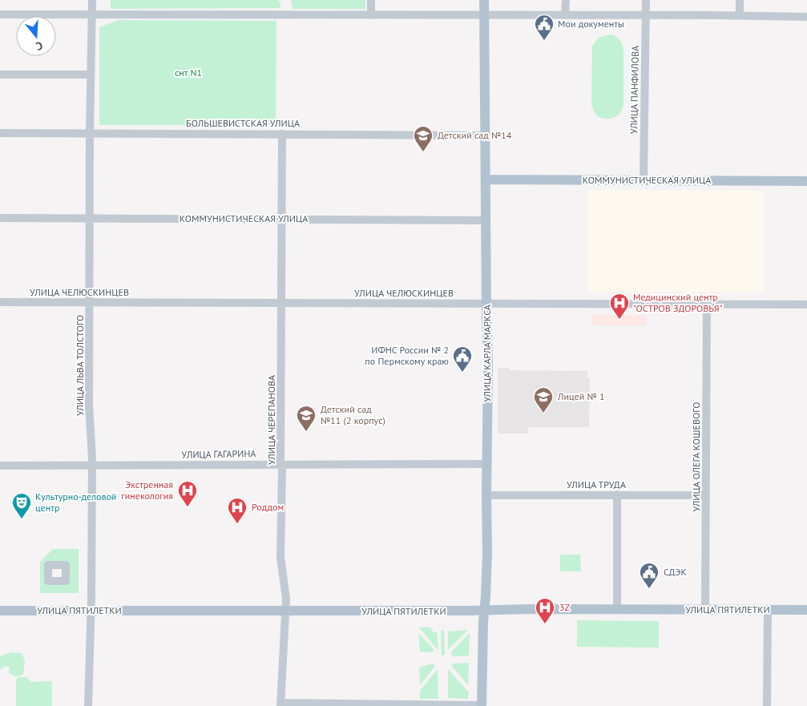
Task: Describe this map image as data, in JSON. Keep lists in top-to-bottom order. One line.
{"streets":{"main road":["КОММУНИСТИЧЕСКАЯ УЛИЦА","УЛИЦА КАРЛА МАРКСА","УЛИЦА ПЯТИЛЕТКИ"],"street":["УЛИЦА ПАНФИЛОВА","БОЛЬШЕВИСТСКАЯ УЛИЦА","УЛИЦА ЧЕЛЮСКИНЦЕВ","УЛИЦА ЛЬВА ТОЛСТОГО","УЛИЦА ЧЕРЕПАНОВА","УЛИЦА ГАГАРИНА","УЛИЦА ОЛЕГА КОШЕВОГО","УЛИЦА ТРУДА"]},"crossings":[["УЛИЦА ПАНФИЛОВА","КОММУНИСТИЧЕСКАЯ УЛИЦА"],["БОЛЬШЕВИСТСКАЯ УЛИЦА","УЛИЦА КАРЛА МАРКСА"],["БОЛЬШЕВИСТСКАЯ УЛИЦА","УЛИЦА ЛЬВА ТОЛСТОГО"],["БОЛЬШЕВИСТСКАЯ УЛИЦА","УЛИЦА ЧЕРЕПАНОВА"],["КОММУНИСТИЧЕСКАЯ УЛИЦА","УЛИЦА КАРЛА МАРКСА"],["КОММУНИСТИЧЕСКАЯ УЛИЦА","УЛИЦА ЛЬВА ТОЛСТОГО"],["КОММУНИСТИЧЕСКАЯ УЛИЦА","УЛИЦА ЧЕРЕПАНОВА"],["УЛИЦА ЧЕЛЮСКИНЦЕВ","УЛИЦА КАРЛА МАРКСА"],["УЛИЦА ЧЕЛЮСКИНЦЕВ","УЛИЦА ЛЬВА ТОЛСТОГО"],["УЛИЦА ЧЕЛЮСКИНЦЕВ","УЛИЦА ЧЕРЕПАНОВА"],["УЛИЦА ЧЕЛЮСКИНЦЕВ","УЛИЦА ОЛЕГА КОШЕВОГО"],["УЛИЦА КАРЛА МАРКСА","УЛИЦА ГАГАРИНА"],["УЛИЦА КАРЛА МАРКСА","УЛИЦА ТРУДА"],["УЛИЦА КАРЛА МАРКСА","УЛИЦА ПЯТИЛЕТКИ"],["УЛИЦА ЛЬВА ТОЛСТОГО","УЛИЦА ГАГАРИНА"],["УЛИЦА ЛЬВА ТОЛСТОГО","УЛИЦА ПЯТИЛЕТКИ"],["УЛИЦА ЧЕРЕПАНОВА","УЛИЦА ГАГАРИНА"],["УЛИЦА ЧЕРЕПАНОВА","УЛИЦА ПЯТИЛЕТКИ"],["УЛИЦА ОЛЕГА КОШЕВОГО","УЛИЦА ТРУДА"],["УЛИЦА ОЛЕГА КОШЕВОГО","УЛИЦА ПЯТИЛЕТКИ"]],"parks":["снт N1"],"places":{"public building":["Мои документы","ИФНС России № 2 по Пермскому краю","СДЭК"],"school or university":["Детский сад №14","Лицей № 1","Детский сад №11 (2 корпус)"],"hospital":["Медицинский центр \"ОСТРОВ ЗДОРОВЬЯ\"","Экстренная гинекология","Роддом","3Z"],"theatre":["Культурно-деловой центр"]},"north":"bottom"}
